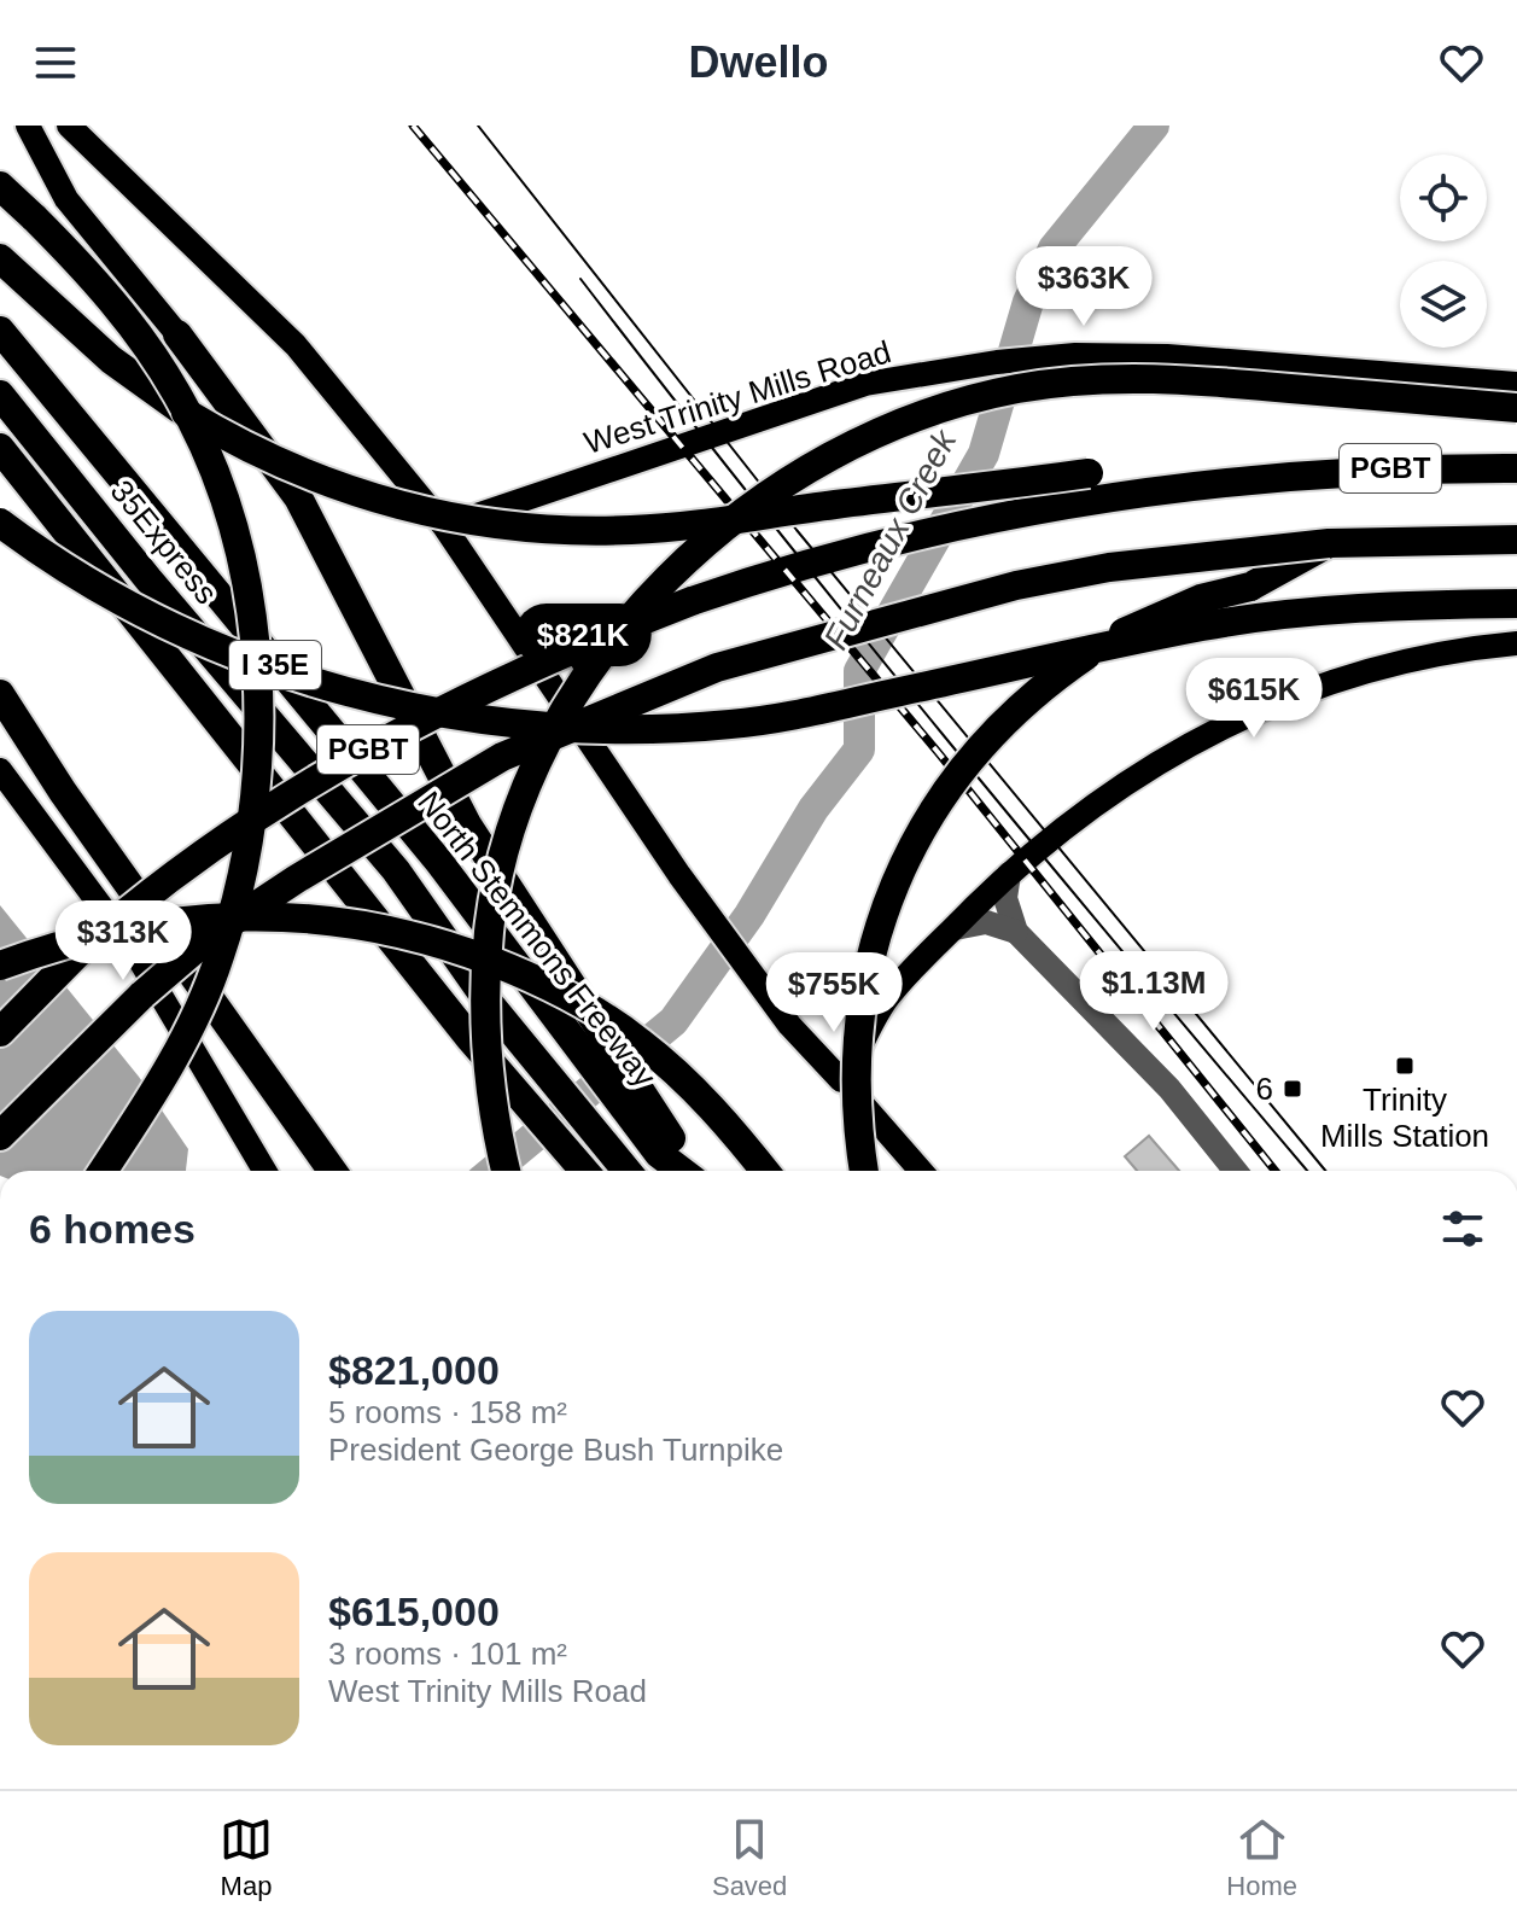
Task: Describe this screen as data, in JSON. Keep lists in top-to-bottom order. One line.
{"streets":{"highway":["PGBT","35Express","I 35E","North Stemmons Freeway"],"main road":["West Trinity Mills Road"]},"water":["Furneaux Creek"],"places":{"transit":["Trinity Mills Station","6"]},"page":{"header":"Dwello","price":["$363K","$821K","$615K","$313K","$1.13M","$755K"],"heading":"6 homes","list":[{"name":"$821,000","note":"5 rooms · 158 m² · President George Bush Turnpike"},{"name":"$615,000","note":"3 rooms · 101 m² · West Trinity Mills Road"}],"tabs":["Map","Saved","Home"]}}
